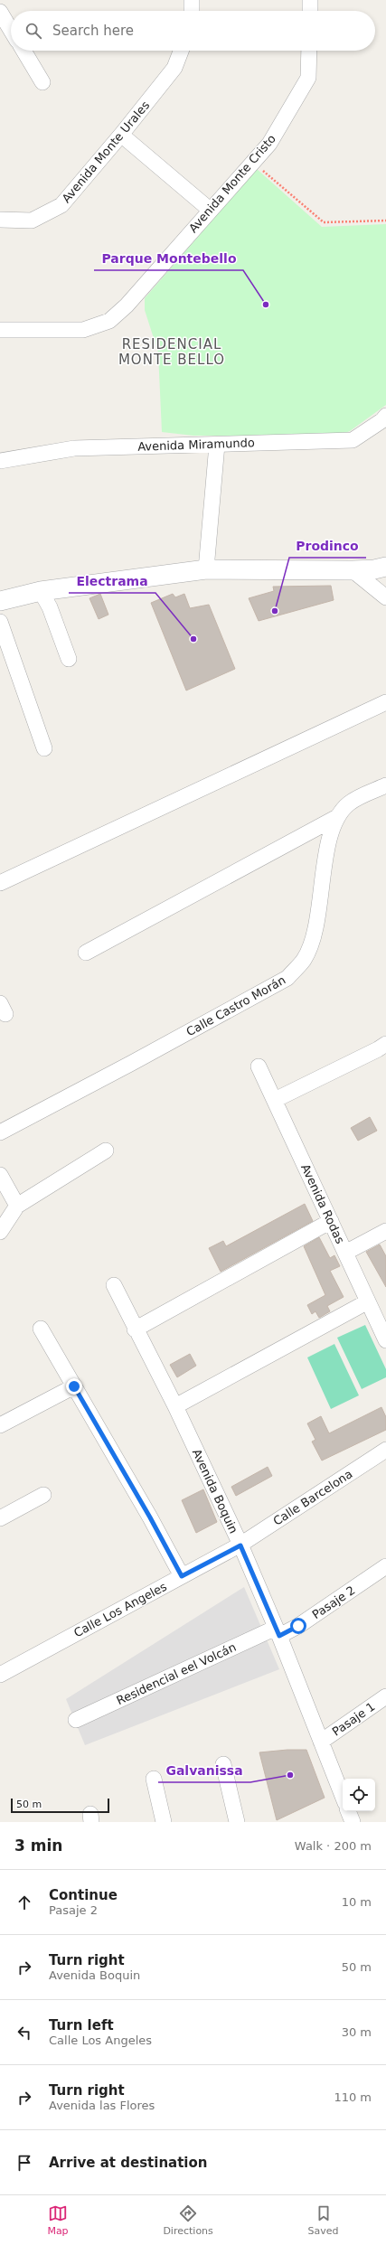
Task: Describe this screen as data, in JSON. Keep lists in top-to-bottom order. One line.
{"streets":{"street":["Avenida Monte Urales","Avenida Monte Cristo","Avenida Miramundo","Calle Castro Morán","Avenida Rodas","Avenida Boquin","Calle Barcelona","Pasaje 2","Calle Los Angeles","Residencial eel Volcán","Pasaje 1"]},"crossings":[["Avenida Boquin","Calle Barcelona"],["Avenida Boquin","Pasaje 2"],["Avenida Boquin","Calle Los Angeles"],["Avenida Boquin","Residencial eel Volcán"],["Avenida Boquin","Pasaje 1"],["Calle Barcelona","Calle Los Angeles"],["Pasaje 2","Residencial eel Volcán"]],"districts":["RESIDENCIAL MONTE BELLO"],"places":["Parque Montebello","Prodinco","Electrama","Galvanissa"],"scale_bar":"50 m","page":{"search":"Search here","scale":"50 m","heading":["3 min","Walk · 200 m"],"list":[["Continue","Pasaje 2","10 m"],["Turn right","Avenida Boquin","50 m"],["Turn left","Calle Los Angeles","30 m"],["Turn right","Avenida las Flores","110 m"],"Arrive at destination"],"nav":["Map","Directions","Saved"]}}
